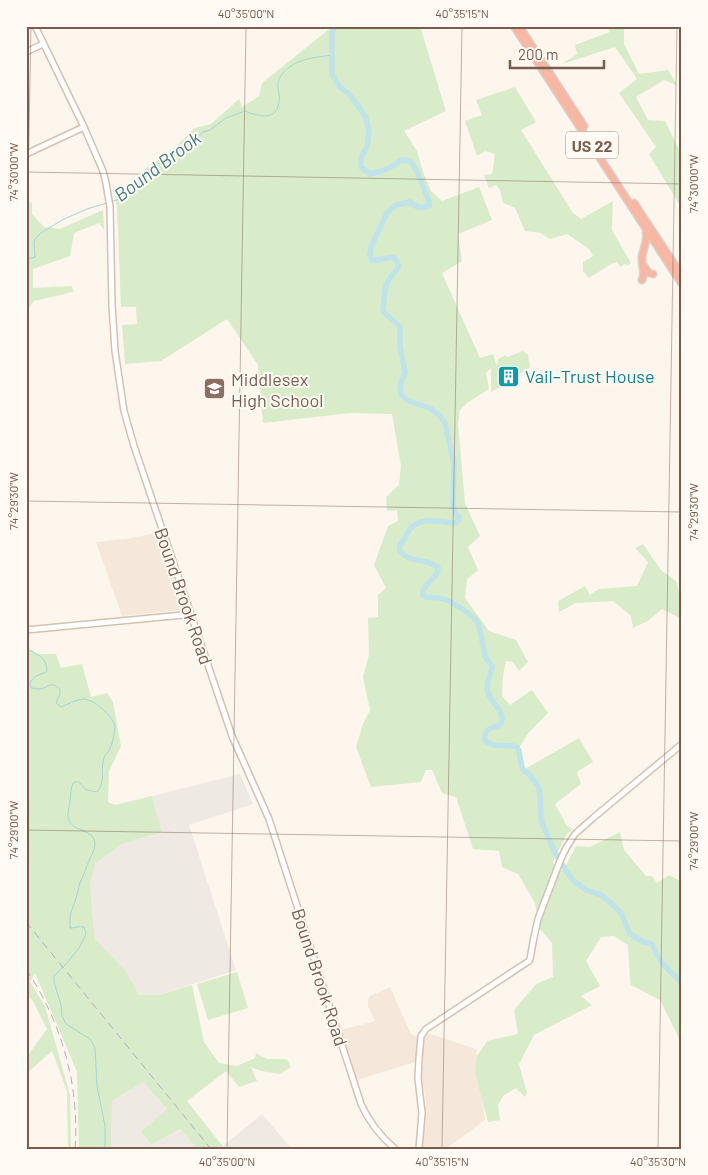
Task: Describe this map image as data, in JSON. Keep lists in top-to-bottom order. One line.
{"streets":{"highway":["US 22"],"main road":["Bound Brook Road"]},"water":["Bound Brook"],"places":{"building":["Vail–Trust House"],"school or university":["Middlesex High School"]},"scale_bar":"200 m","coordinates":["40°35'00\"N","40°35'15\"N","74°30'00\"W","74°29'30\"W","74°29'00\"W","40°35'30\"N"]}
